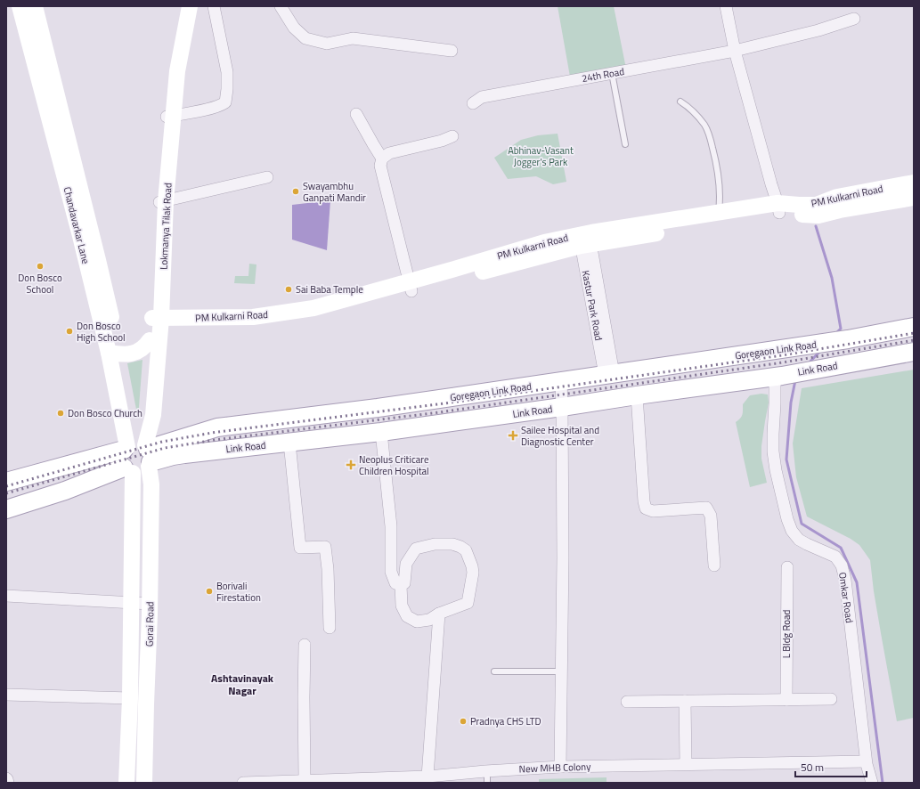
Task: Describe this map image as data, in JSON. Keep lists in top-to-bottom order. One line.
{"streets":{"main road":["Goregaon Link Road","Link Road"],"street":["24th Road","PM Kulkarni Road","Chandavarkar Lane","Lokmanya Tilak Road","Kastur Park Road","Omkar Road","Gorai Road","L Bldg Road","New MHB Colony"]},"crossings":[["PM Kulkarni Road","Lokmanya Tilak Road"],["PM Kulkarni Road","Kastur Park Road"],["Chandavarkar Lane","Lokmanya Tilak Road"],["Chandavarkar Lane","Goregaon Link Road"],["Chandavarkar Lane","Link Road"],["Chandavarkar Lane","Gorai Road"],["Lokmanya Tilak Road","Goregaon Link Road"],["Lokmanya Tilak Road","Link Road"],["Lokmanya Tilak Road","Gorai Road"],["Kastur Park Road","Goregaon Link Road"],["Goregaon Link Road","Link Road"],["Goregaon Link Road","Gorai Road"],["Link Road","Omkar Road"],["Link Road","Gorai Road"],["Omkar Road","New MHB Colony"]],"districts":["Ashtavinayak Nagar"],"parks":["Abhinav-Vasant Jogger's Park"],"places":{"other":["Swayambhu Ganpati Mandir","Don Bosco School","Sai Baba Temple","Don Bosco High School","Don Bosco Church","Borivali Firestation","Pradnya CHS LTD"],"health":["Sailee Hospital and Diagnostic Center","Neoplus Criticare Children Hospital"]},"scale_bar":"50 m"}
